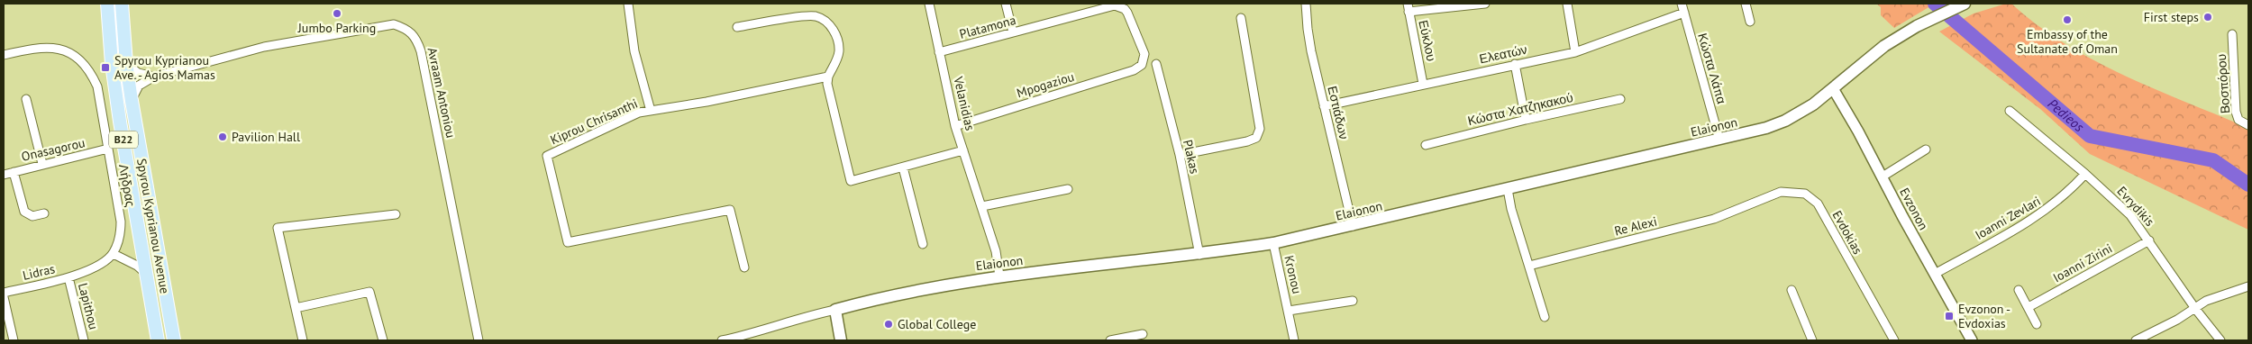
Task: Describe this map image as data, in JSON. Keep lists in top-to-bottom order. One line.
{"streets":{"main road":["Elaionon","B22","Spyrou Kyprianou Avenue"],"street":["Platamona","Εύκλου","Ελεατών","Κώστα Λάπα","Βοσπόρου","Mpogaziou","Avraam Antoniou","Velanidias","Κώστα Χατζηκακού","Εστιάδων","Kiprou Chrisanthi","Onasagorou","Plakas","Λήδρας","Evrydikis","Evzonon","Ioanni Zevlari","Re Alexi","Evdokias","Ioanni Zirini","Lidras","Kronou","Lapithou"]},"crossings":[["Platamona","Mpogaziou"],["Platamona","Velanidias"],["Εύκλου","Ελεατών"],["Ελεατών","Κώστα Λάπα"],["Ελεατών","Εστιάδων"],["Κώστα Λάπα","Elaionon"],["Mpogaziou","Velanidias"],["Velanidias","Elaionon"],["Εστιάδων","Elaionon"],["Elaionon","Plakas"],["Elaionon","Evzonon"],["Elaionon","Kronou"],["Onasagorou","Λήδρας"],["Λήδρας","Lidras"],["Evrydikis","Ioanni Zevlari"],["Evrydikis","Ioanni Zirini"],["Evzonon","Ioanni Zevlari"],["Re Alexi","Evdokias"],["Lidras","Lapithou"]],"water":["Pedieos"],"places":{"other":["Jumbo Parking","First steps","Embassy of the Sultanate of Oman","Pavilion Hall","Global College"],"transit":["Spyrou Kyprianou Ave. - Agios Mamas","Evzonon - Evdoxias"]}}
